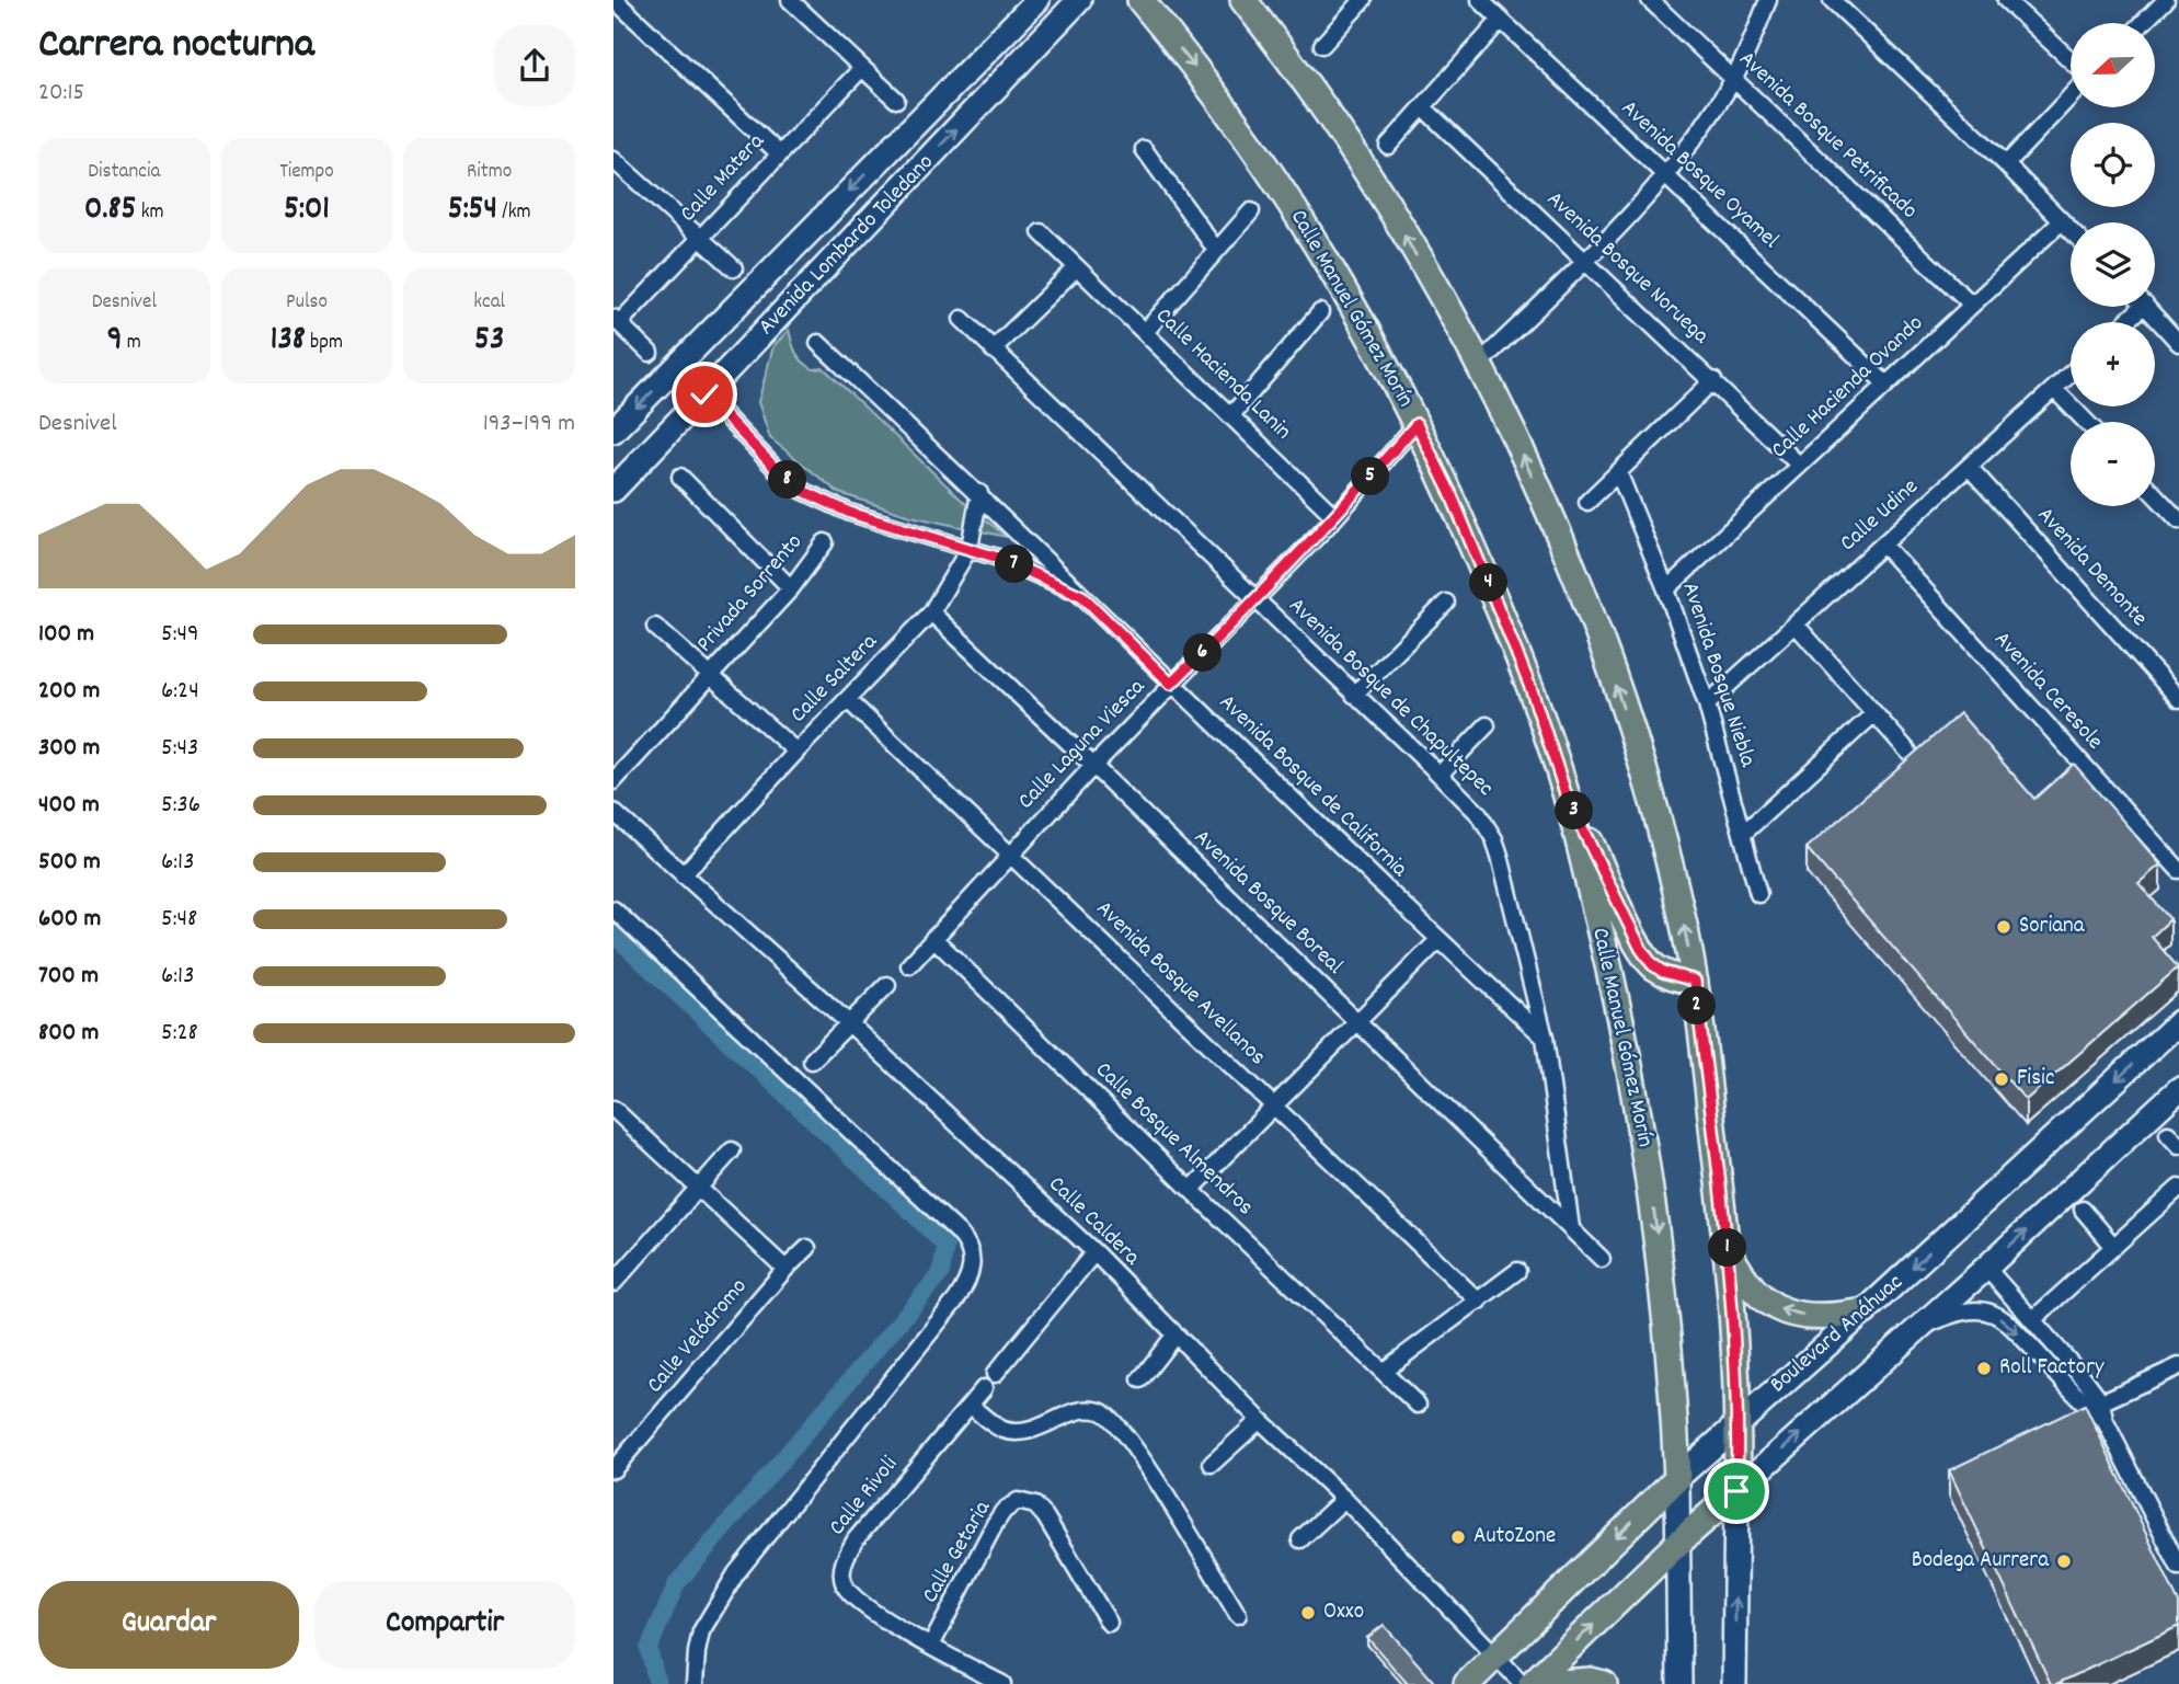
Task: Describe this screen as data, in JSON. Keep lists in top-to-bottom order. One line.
{"streets":{"main road":["Calle Manuel Gómez Morín","Boulevard Anáhuac"],"street":["Avenida Bosque Petrificado","Avenida Bosque Oyamel","Calle Matera","Avenida Lombardo Toledano","Avenida Bosque Noruega","Calle Hacienda Lanin","Calle Hacienda Ovando","Calle Udine","Avenida Demonte","Privada Sorrento","Avenida Bosque Niebla","Calle Saltera","Avenida Ceresole","Avenida Bosque de Chapultepec","Calle Laguna Viesca","Avenida Bosque de California","Avenida Bosque Boreal","Avenida Bosque Avellanos","Calle Bosque Almendros","Calle Caldera","Calle Velódromo","Calle Rivoli","Calle Getaria"]},"crossings":[["Avenida Bosque Petrificado","Calle Hacienda Ovando"],["Avenida Bosque Oyamel","Calle Hacienda Ovando"],["Avenida Bosque Noruega","Calle Hacienda Ovando"],["Calle Manuel Gómez Morín","Calle Laguna Viesca"],["Calle Manuel Gómez Morín","Boulevard Anáhuac"],["Calle Hacienda Lanin","Calle Laguna Viesca"],["Calle Hacienda Ovando","Avenida Bosque Niebla"],["Calle Udine","Avenida Demonte"],["Calle Udine","Avenida Bosque Niebla"],["Calle Udine","Avenida Ceresole"],["Calle Saltera","Avenida Bosque de California"],["Calle Saltera","Avenida Bosque Boreal"],["Calle Saltera","Avenida Bosque Avellanos"],["Calle Saltera","Calle Caldera"],["Avenida Bosque de Chapultepec","Calle Laguna Viesca"],["Avenida Bosque de Chapultepec","Avenida Bosque de California"],["Avenida Bosque de Chapultepec","Avenida Bosque Boreal"],["Calle Laguna Viesca","Avenida Bosque de California"],["Calle Laguna Viesca","Avenida Bosque Boreal"],["Calle Laguna Viesca","Avenida Bosque Avellanos"],["Calle Laguna Viesca","Calle Bosque Almendros"],["Calle Caldera","Boulevard Anáhuac"],["Calle Rivoli","Calle Getaria"]],"places":["Soriana","Fisic","Roll Factory","AutoZone","Bodega Aurrera","Oxxo"],"north":"left","page":{"heading":["Carrera nocturna","20:15"],"map_buttons":["+","−"],"stats":[["Distancia","0.85 km"],["Tiempo","5:01"],["Ritmo","5:54 /km"],["Desnivel","9 m"],["Pulso","138 bpm"],["kcal","53"]],"chart":["Desnivel","193–199 m"],"pins":["5","8","7","4","6","3","2","1"],"list":[{"name":"100 m","note":"5:49"},{"name":"200 m","note":"6:24"},{"name":"300 m","note":"5:43"},{"name":"400 m","note":"5:36"},{"name":"500 m","note":"6:13"},{"name":"600 m","note":"5:48"},{"name":"700 m","note":"6:13"},{"name":"800 m","note":"5:28"}],"buttons":["Guardar","Compartir"]}}
